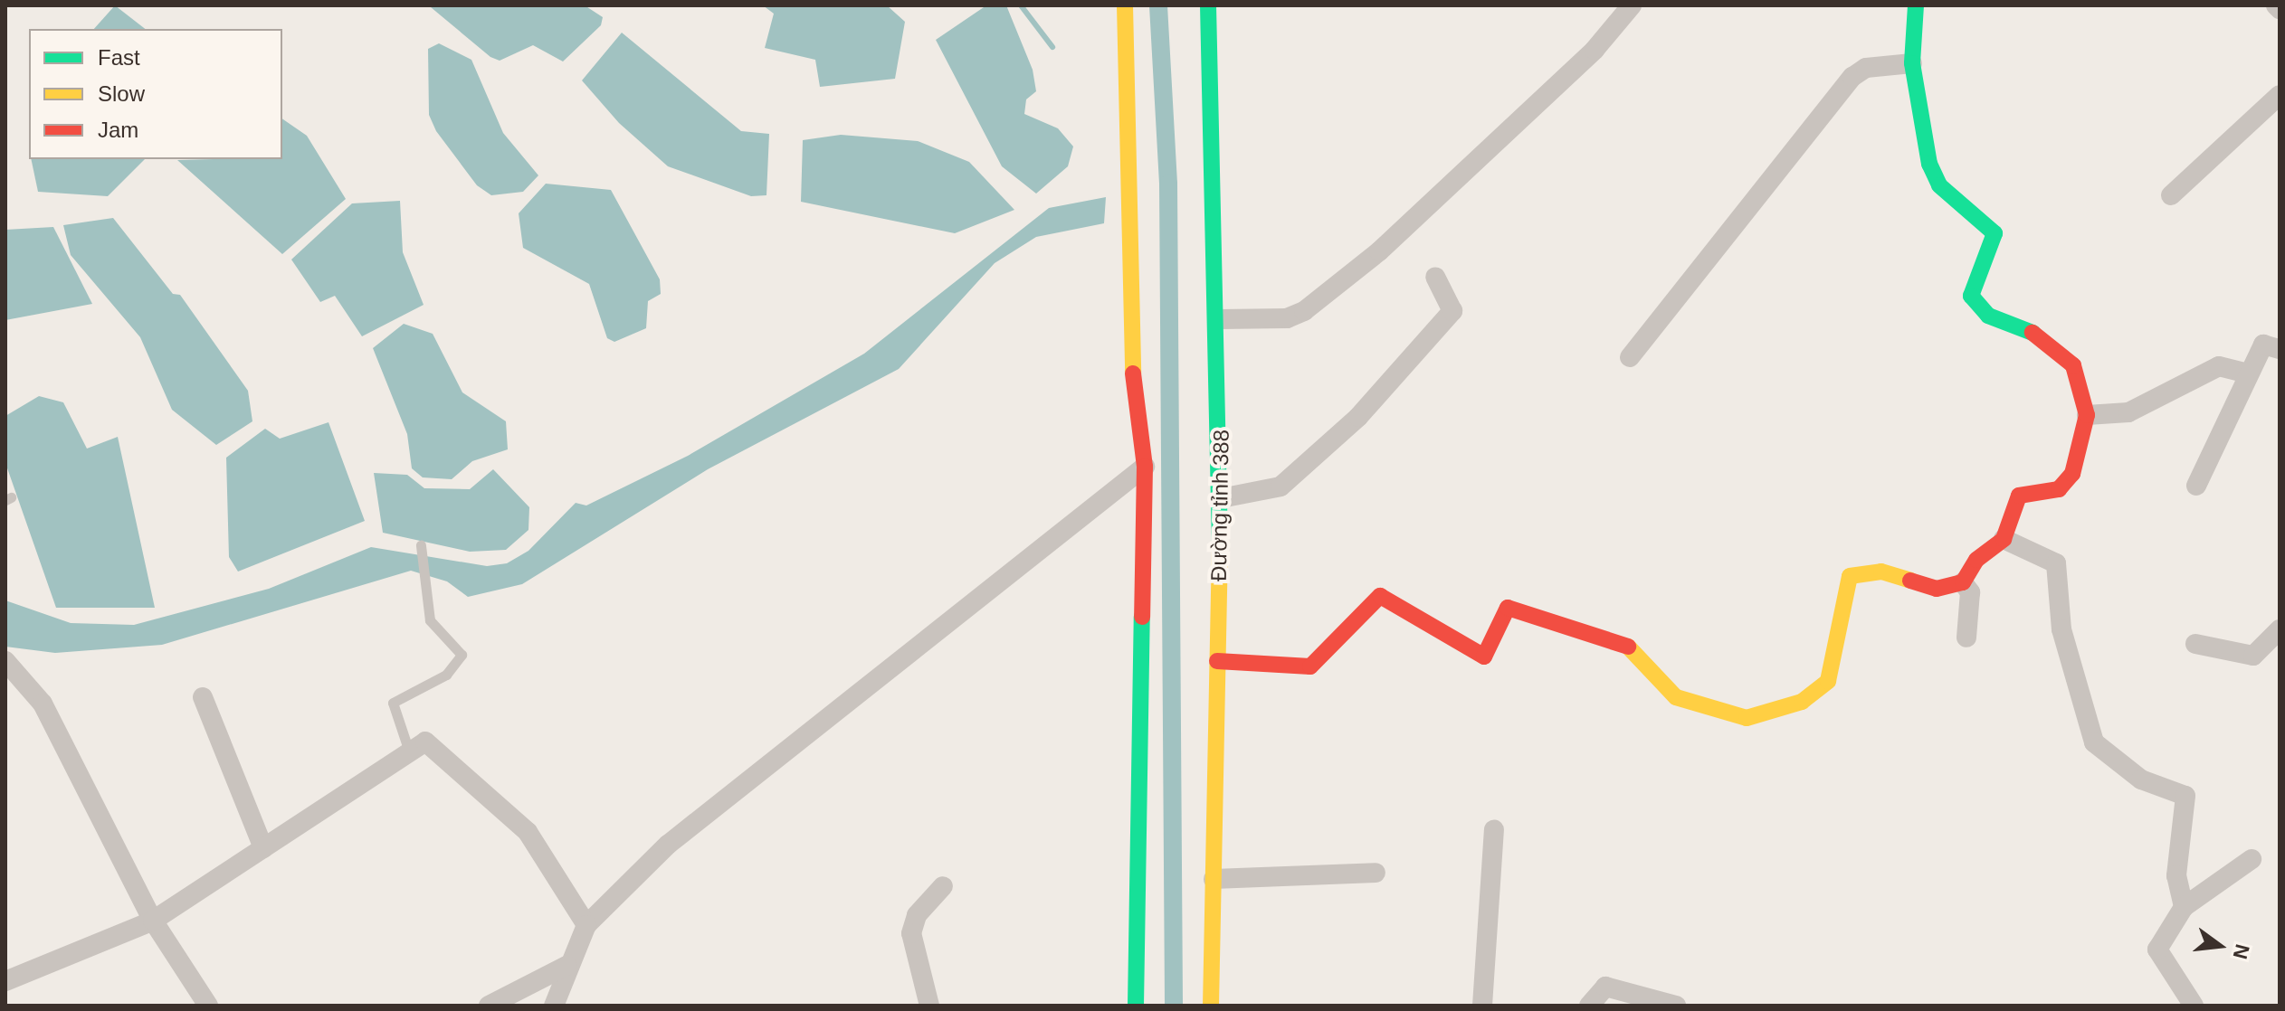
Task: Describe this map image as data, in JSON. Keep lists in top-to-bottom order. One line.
{"streets":{"street":["Đường tỉnh 388"]},"legend":["Fast","Slow","Jam"],"north":"right"}
